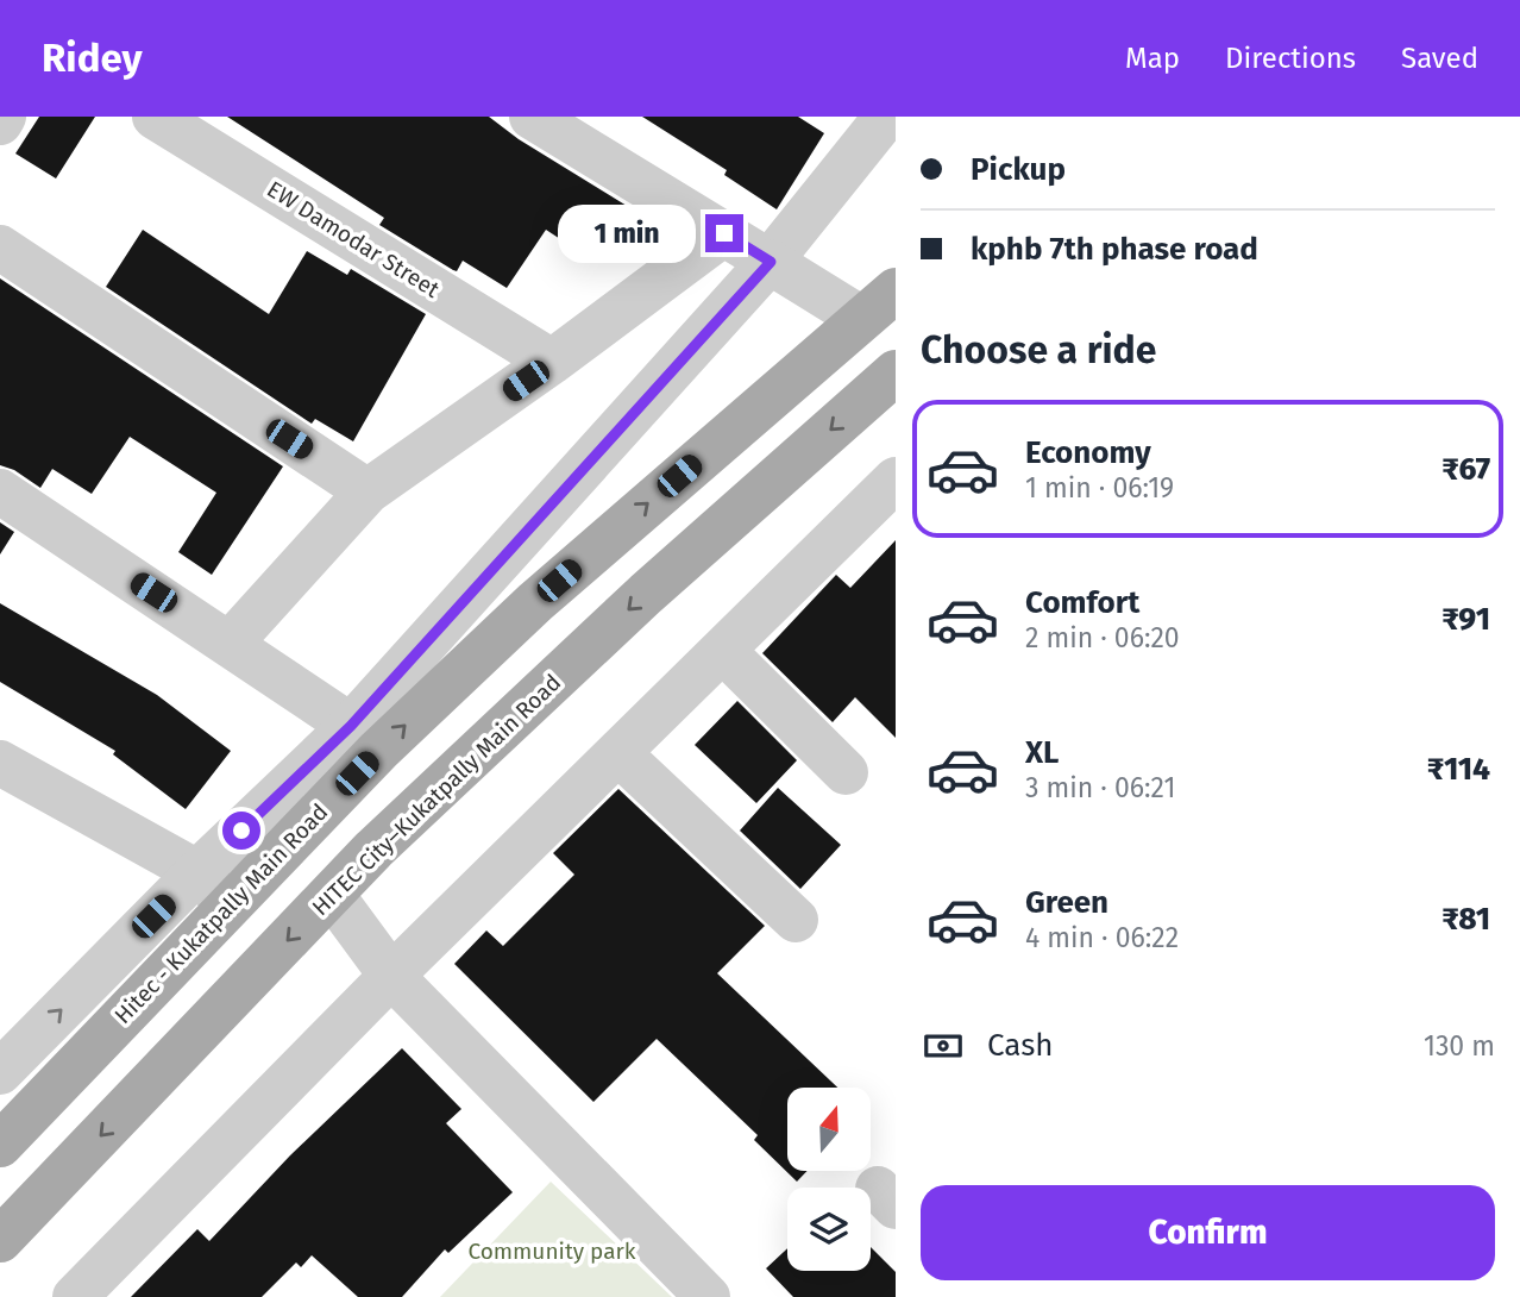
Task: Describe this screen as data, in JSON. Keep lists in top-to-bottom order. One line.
{"streets":{"main road":["HITEC City–Kukatpally Main Road","Hitec - Kukatpally Main Road"],"street":["EW Damodar Street"]},"one_way":["HITEC City–Kukatpally Main Road","Hitec - Kukatpally Main Road"],"parks":["Community park"],"north":"top","page":{"header":"Ridey","nav":["Map","Directions","Saved"],"banner":["Pickup","kphb 7th phase road"],"bubble":"1 min","heading":"Choose a ride","list":[{"name":"Economy","note":"1 min · 06:19","value":"₹67"},{"name":"Comfort","note":"2 min · 06:20","value":"₹91"},{"name":"XL","note":"3 min · 06:21","value":"₹114"},{"name":"Green","note":"4 min · 06:22","value":"₹81"}],"pay":["Cash","130 m"],"buttons":"Confirm"}}
